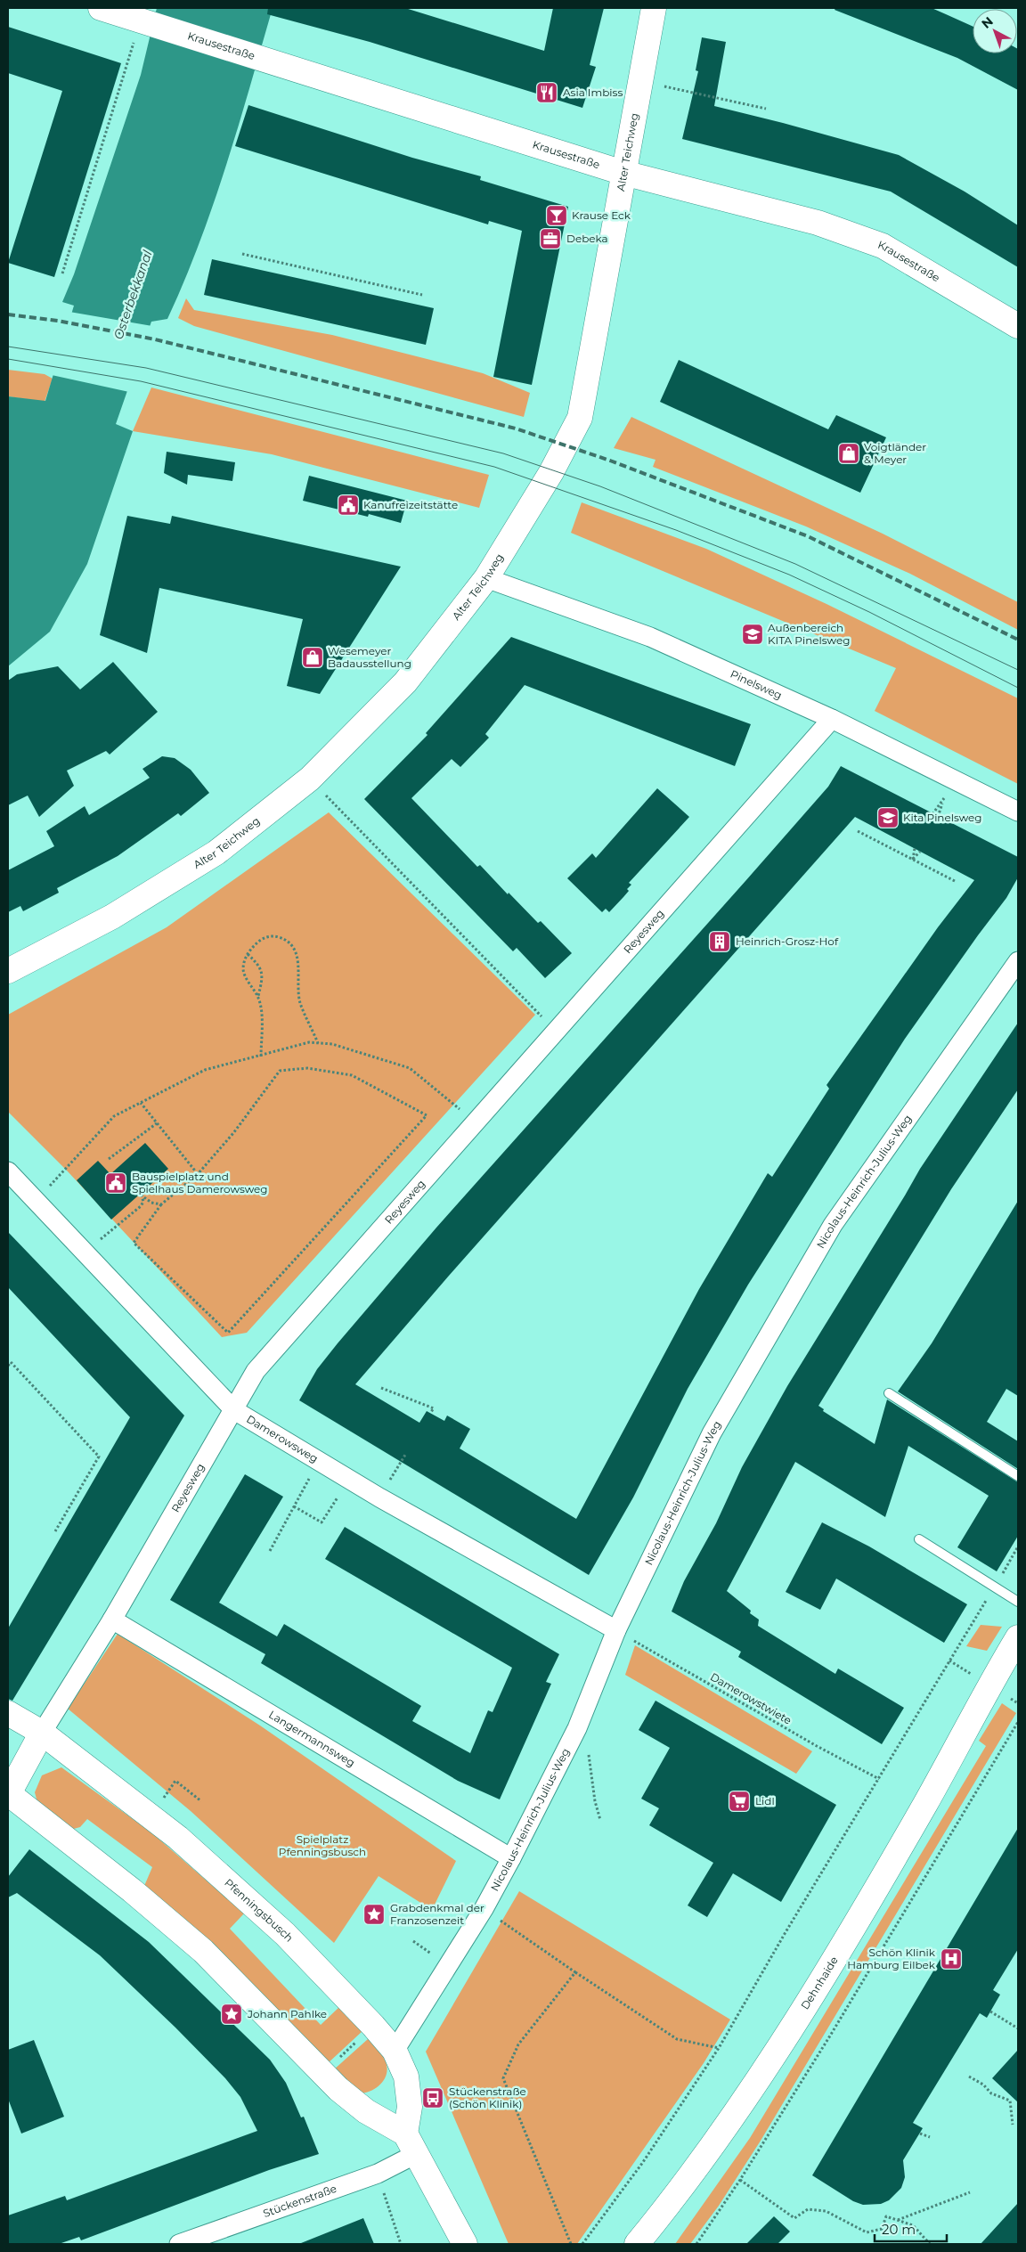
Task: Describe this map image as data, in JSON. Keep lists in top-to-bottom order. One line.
{"streets":{"street":["Krausestraße","Alter Teichweg","Pinelsweg","Reyesweg","Nicolaus-Heinrich-Julius-Weg","Damerowsweg","Langermannsweg","Pfenningsbusch","Dehnhaide","Stückenstraße"],"path":["Damerowstwiete"]},"crossings":[["Krausestraße","Alter Teichweg"],["Alter Teichweg","Pinelsweg"],["Pinelsweg","Reyesweg"],["Reyesweg","Damerowsweg"],["Reyesweg","Langermannsweg"],["Reyesweg","Pfenningsbusch"],["Nicolaus-Heinrich-Julius-Weg","Damerowsweg"],["Nicolaus-Heinrich-Julius-Weg","Damerowstwiete"],["Nicolaus-Heinrich-Julius-Weg","Langermannsweg"],["Nicolaus-Heinrich-Julius-Weg","Pfenningsbusch"],["Damerowsweg","Damerowstwiete"],["Pfenningsbusch","Stückenstraße"]],"water":["Osterbekkanal"],"parks":["Spielplatz Pfenningsbusch"],"places":{"restaurant":["Asia Imbiss"],"bar":["Krause Eck"],"office":["Debeka"],"shop":["Voigtländer & Meyer","Wesemeyer Badausstellung"],"public building":["Kanufreizeitstätte","Bauspielplatz und Spielhaus Damerowsweg"],"school or university":["Außenbereich KITA Pinelsweg","Kita Pinelsweg"],"building":["Heinrich-Grosz-Hof"],"supermarket":["Lidl"],"place":["Grabdenkmal der Franzosenzeit","Johann Pahlke"],"hospital":["Schön Klinik Hamburg Eilbek"],"bus stop":["Stückenstraße (Schön Klinik)"]},"scale_bar":"20 m","north":"top left"}
